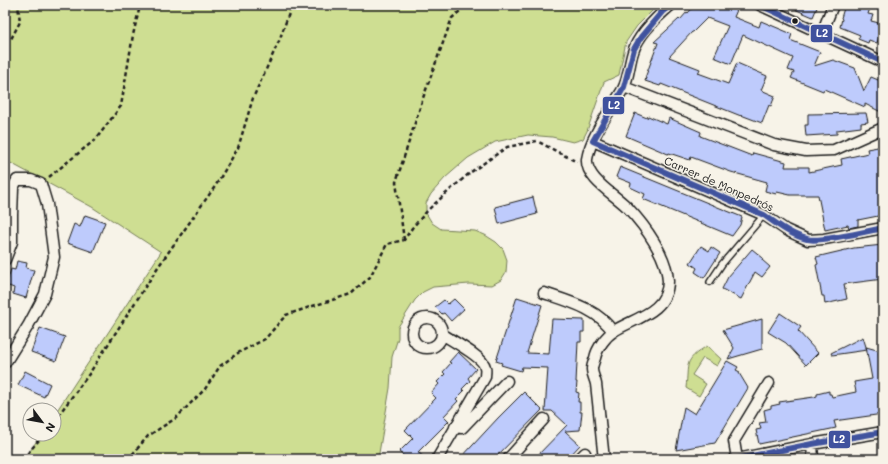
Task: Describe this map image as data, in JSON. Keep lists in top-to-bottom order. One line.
{"streets":{"street":["Carrer de Monpedrós"]},"lines":["transit line L2"],"north":"bottom right"}
